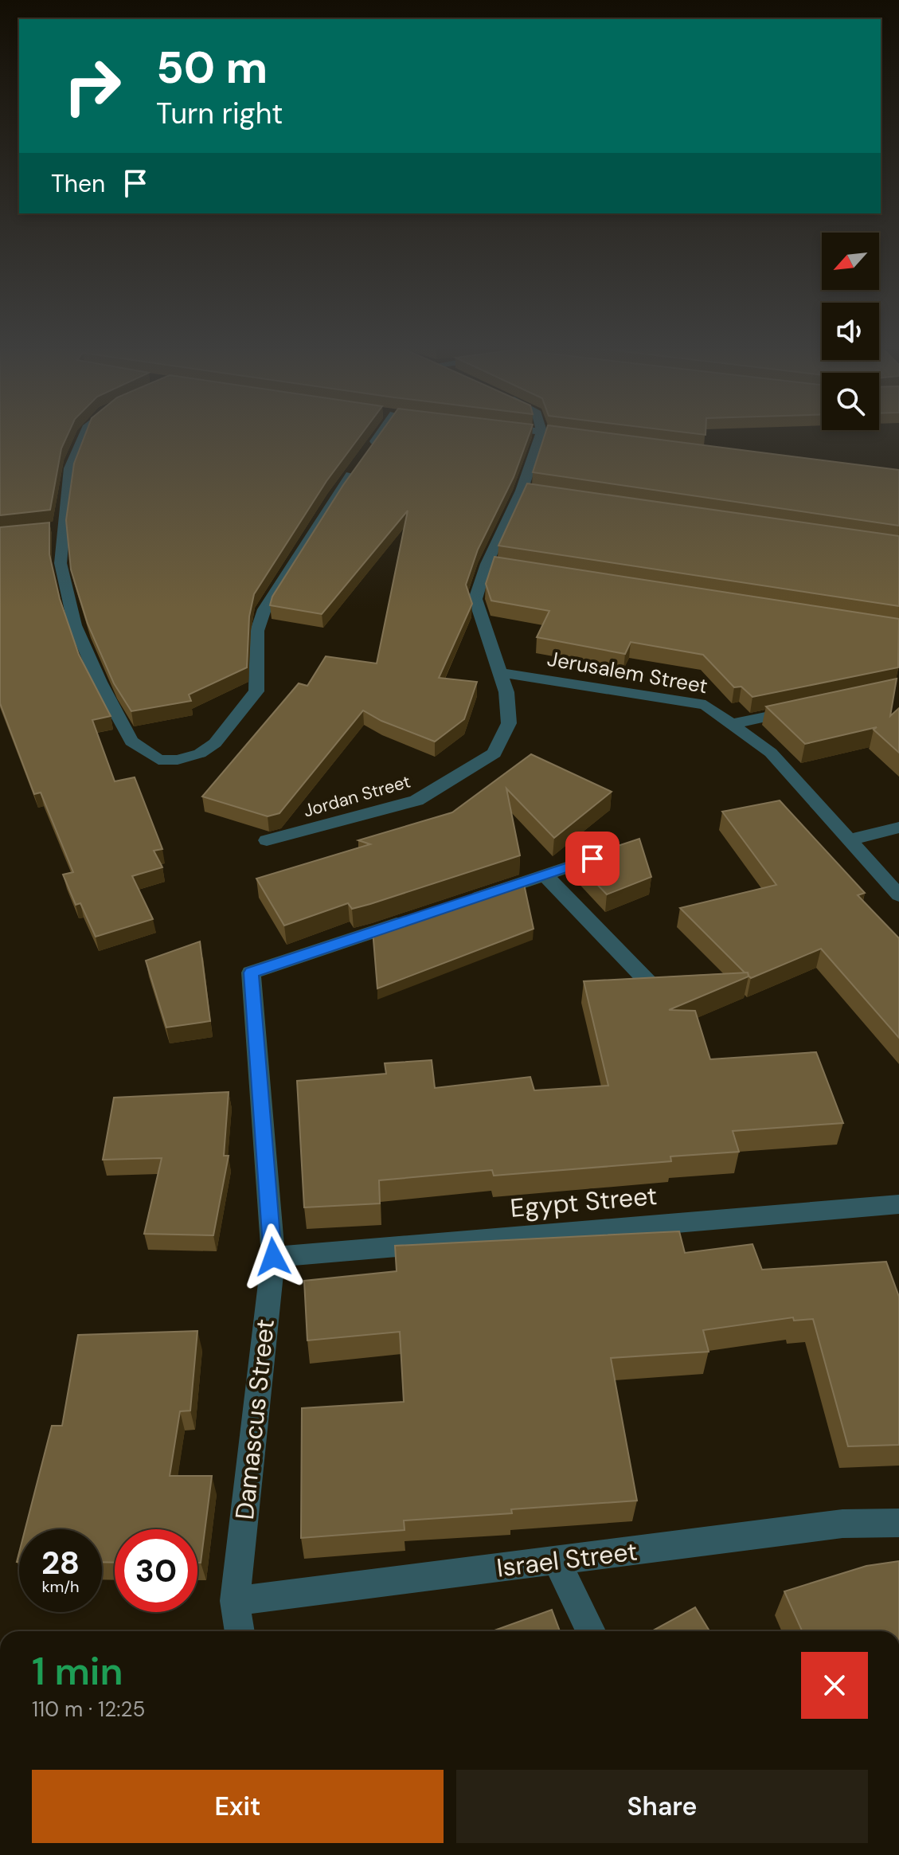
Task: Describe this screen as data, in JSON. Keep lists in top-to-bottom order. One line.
{"streets":{"street":["Jerusalem Street","Jordan Street","Egypt Street","Damascus Street","Israel Street"]},"crossings":[["Jerusalem Street","Jordan Street"],["Egypt Street","Damascus Street"],["Damascus Street","Israel Street"]],"north":"bottom left","page":{"turn":["50 m","Turn right"],"then":"Then","speed":"28 km/h","limit":"30","heading":["1 min","110 m · 12:25"],"buttons":["Exit","Share"]}}
